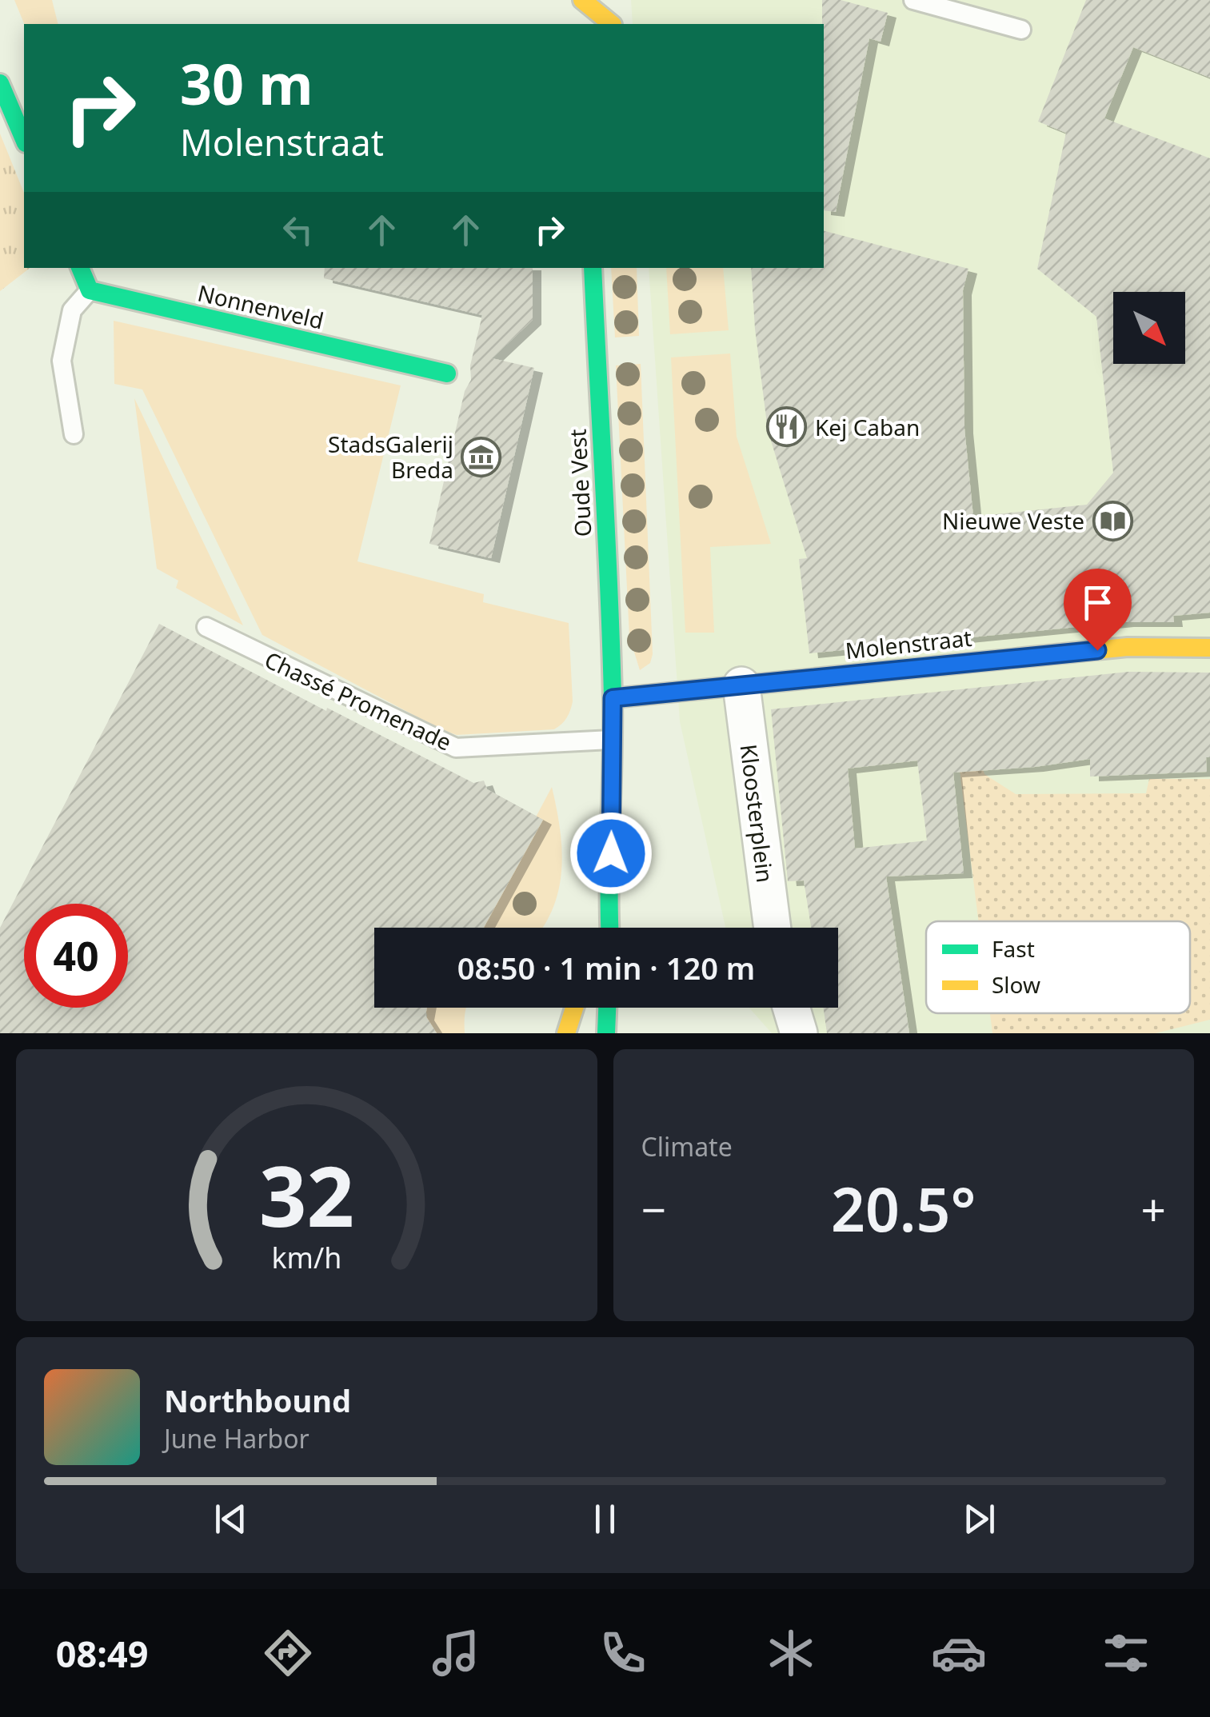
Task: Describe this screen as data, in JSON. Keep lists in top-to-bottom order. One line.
{"streets":{"street":["Nonnenveld","Oude Vest","Molenstraat","Kloosterplein"],"lane":["Chassé Promenade"]},"crossings":[["Oude Vest","Molenstraat"],["Molenstraat","Kloosterplein"]],"places":{"restaurant":["Kej Caban"],"museum":["StadsGalerij Breda"],"library":["Nieuwe Veste"]},"legend":["Fast","Slow"],"north":"bottom right","page":{"turn":["30 m","Molenstraat"],"limit":"40","trip":"08:50 · 1 min · 120 m","tile":"Climate","heat":["−","20.5°","+"],"song":["Northbound","June Harbor"],"tabs":"08:49","gauge":["32","km/h"]}}
